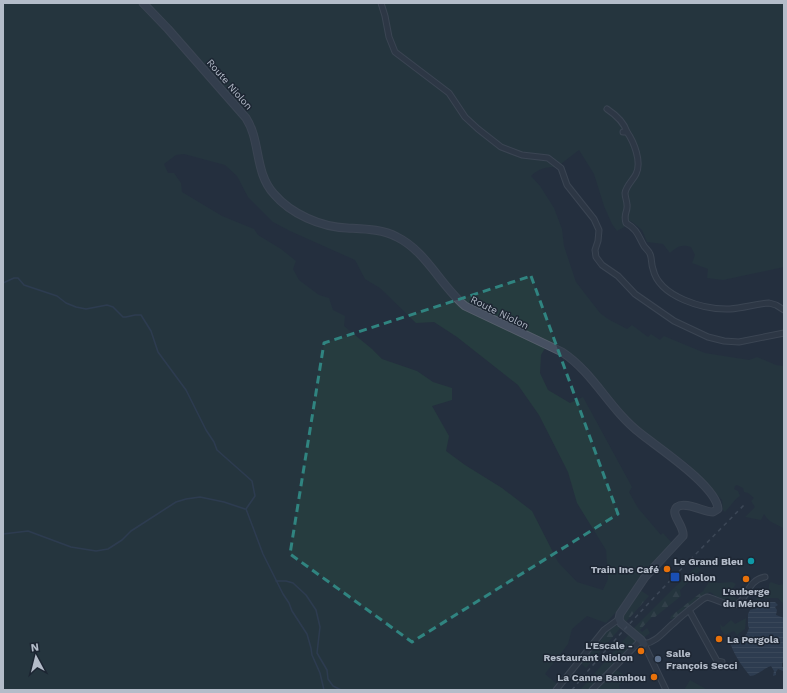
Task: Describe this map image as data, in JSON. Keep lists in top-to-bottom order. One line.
{"streets":{"street":["Route Niolon"]},"places":{"other":["Le Grand Bleu","Train Inc Café","L'auberge du Mérou","La Pergola","L'Escale - Restaurant Niolon","Salle François Secci","La Canne Bambou"],"transit":["Niolon"]},"north":"top"}
